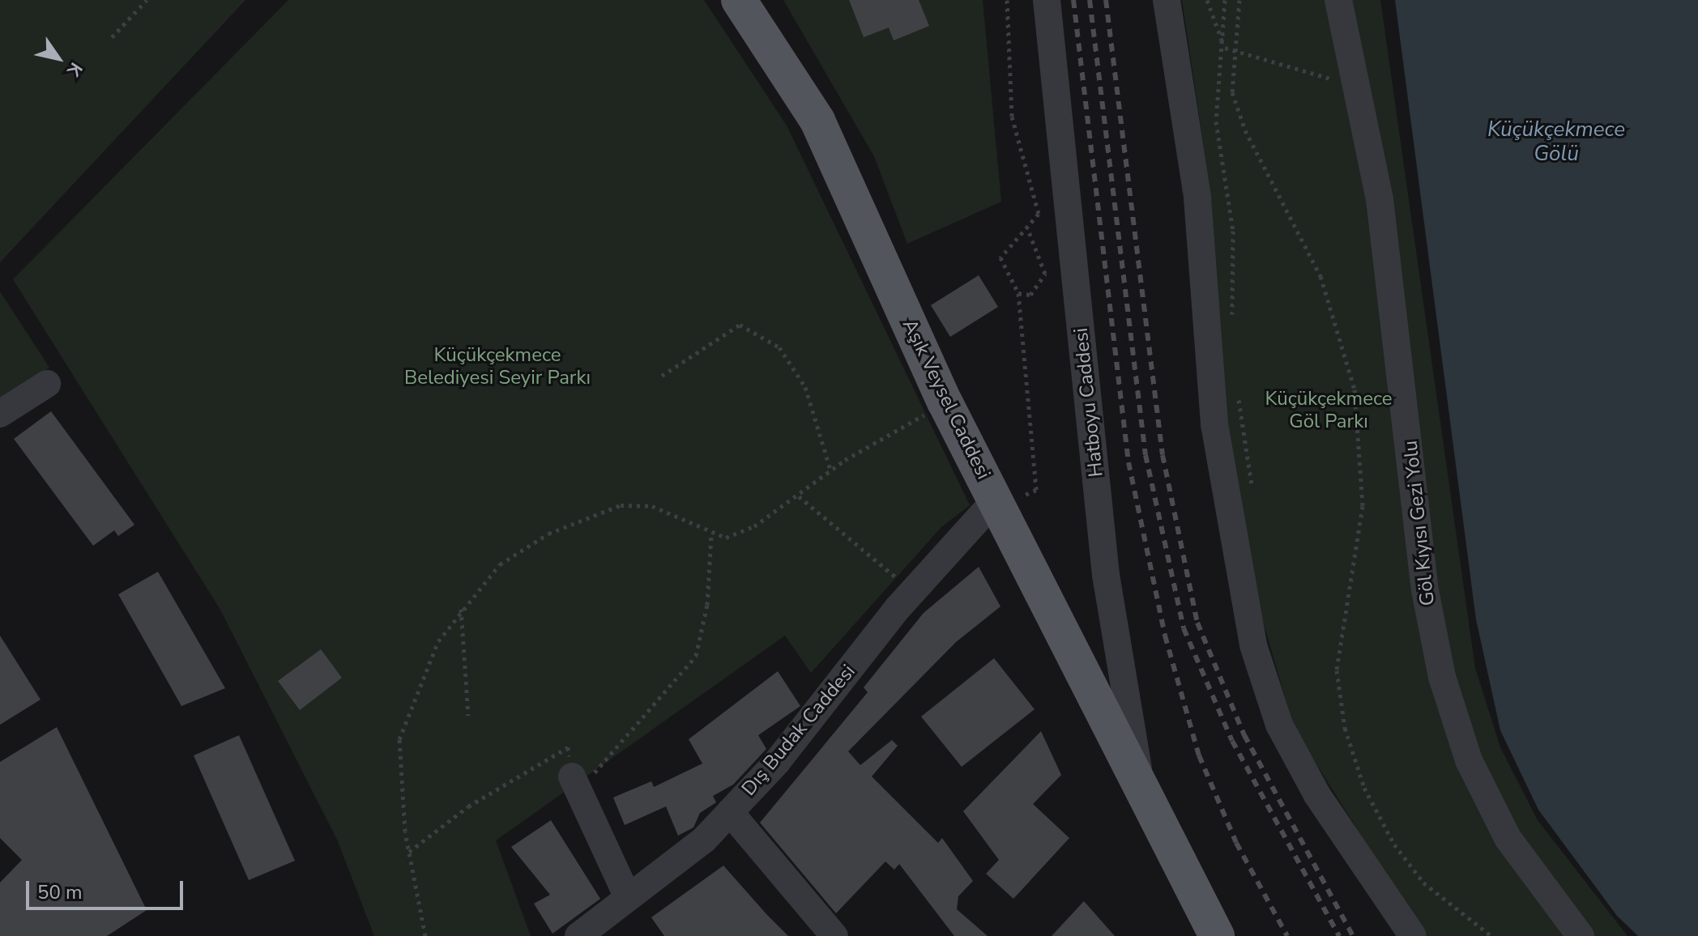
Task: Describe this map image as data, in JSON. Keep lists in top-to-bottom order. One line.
{"streets":{"main road":["Aşık Veysel Caddesi"],"street":["Hatboyu Caddesi","Göl Kıyısı Gezi Yolu","Dış Budak Caddesi"]},"crossings":[["Aşık Veysel Caddesi","Hatboyu Caddesi"],["Aşık Veysel Caddesi","Dış Budak Caddesi"]],"water":["Küçükçekmece Gölü"],"parks":["Küçükçekmece Belediyesi Seyir Parkı","Küçükçekmece Göl Parkı"],"scale_bar":"50 m","north":"bottom right"}
